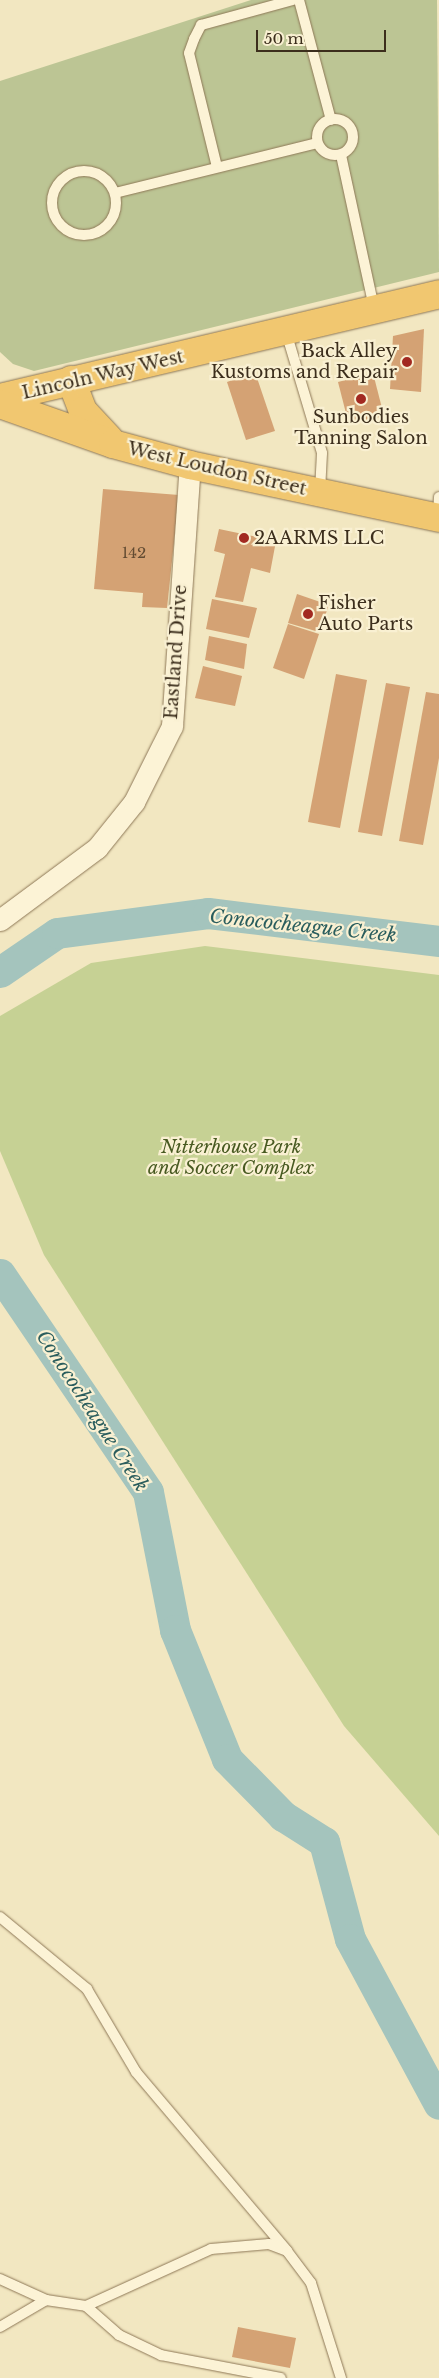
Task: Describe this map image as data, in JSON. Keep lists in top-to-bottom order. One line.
{"streets":{"highway":["Lincoln Way West","West Loudon Street"],"street":["Eastland Drive"]},"crossings":[["West Loudon Street","Eastland Drive"]],"water":["Conococheague Creek"],"parks":["Nitterhouse Park and Soccer Complex"],"places":["Back Alley Kustoms and Repair","Sunbodies Tanning Salon","2AARMS LLC","Fisher Auto Parts"],"house_numbers":["142"],"scale_bar":"50 m"}
